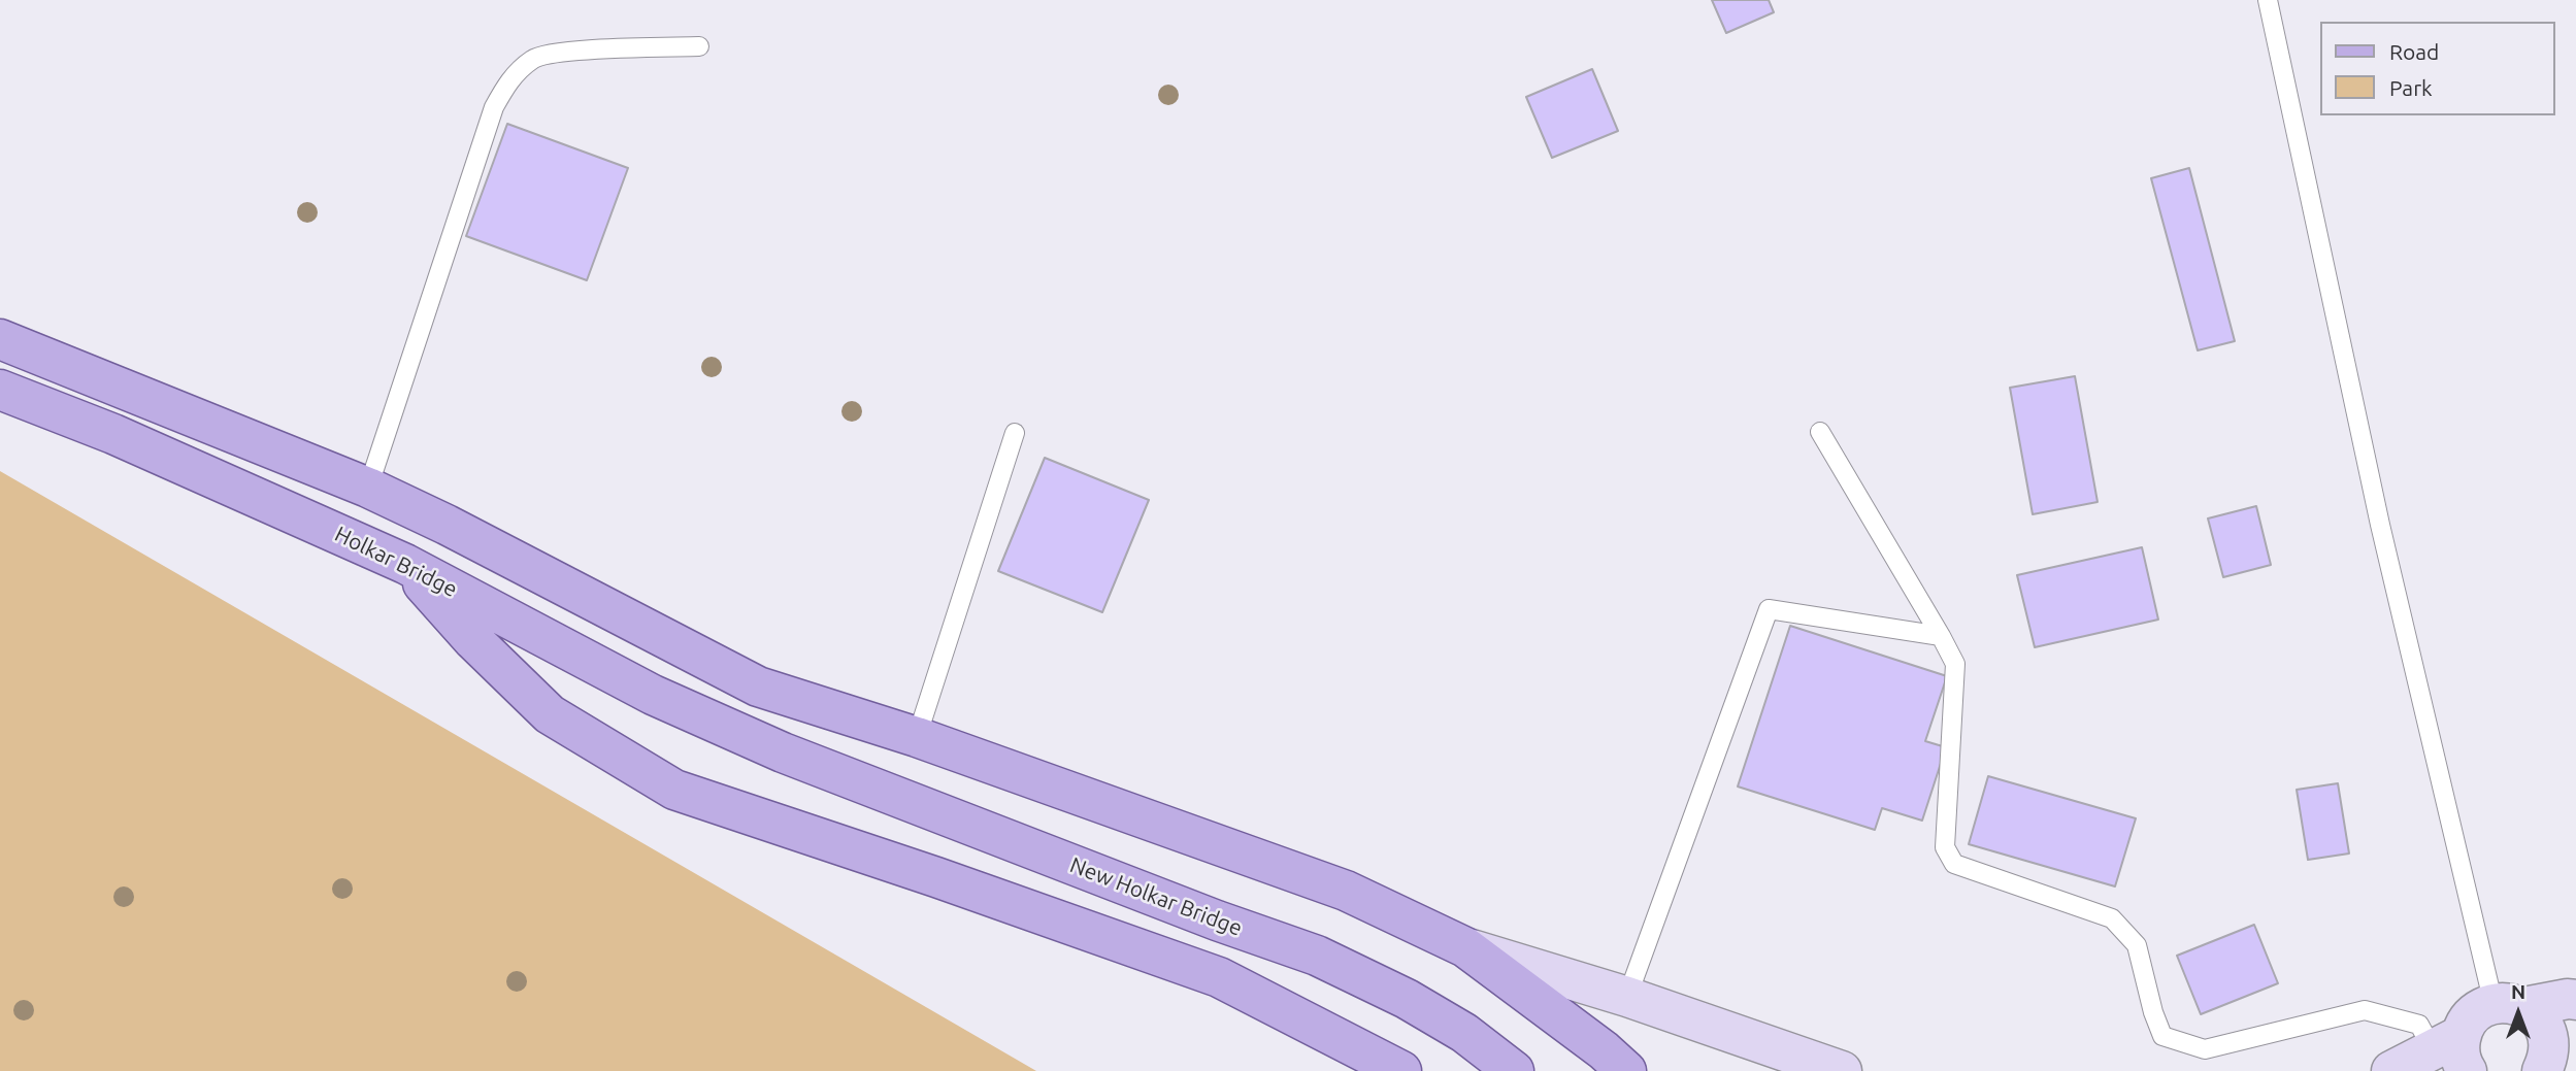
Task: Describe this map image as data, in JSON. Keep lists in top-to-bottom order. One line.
{"streets":{"main road":["Holkar Bridge","New Holkar Bridge"]},"crossings":[["Holkar Bridge","New Holkar Bridge"]],"legend":["Road","Park"],"north":"top"}
